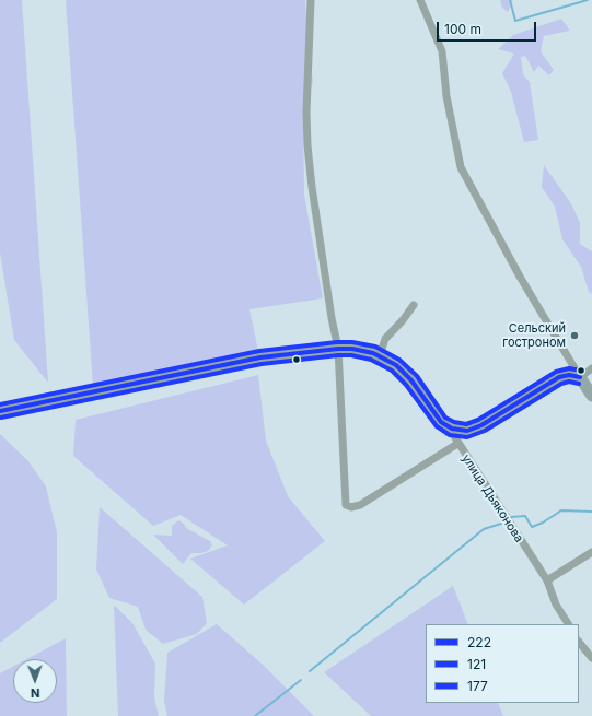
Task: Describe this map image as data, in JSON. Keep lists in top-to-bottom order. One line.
{"streets":{"main road":["улица Дьяконова"]},"places":["Сельский гостроном"],"lines":["transit line 177","transit line 222","transit line 121"],"legend":["222","121","177"],"scale_bar":"100 m","north":"bottom"}
